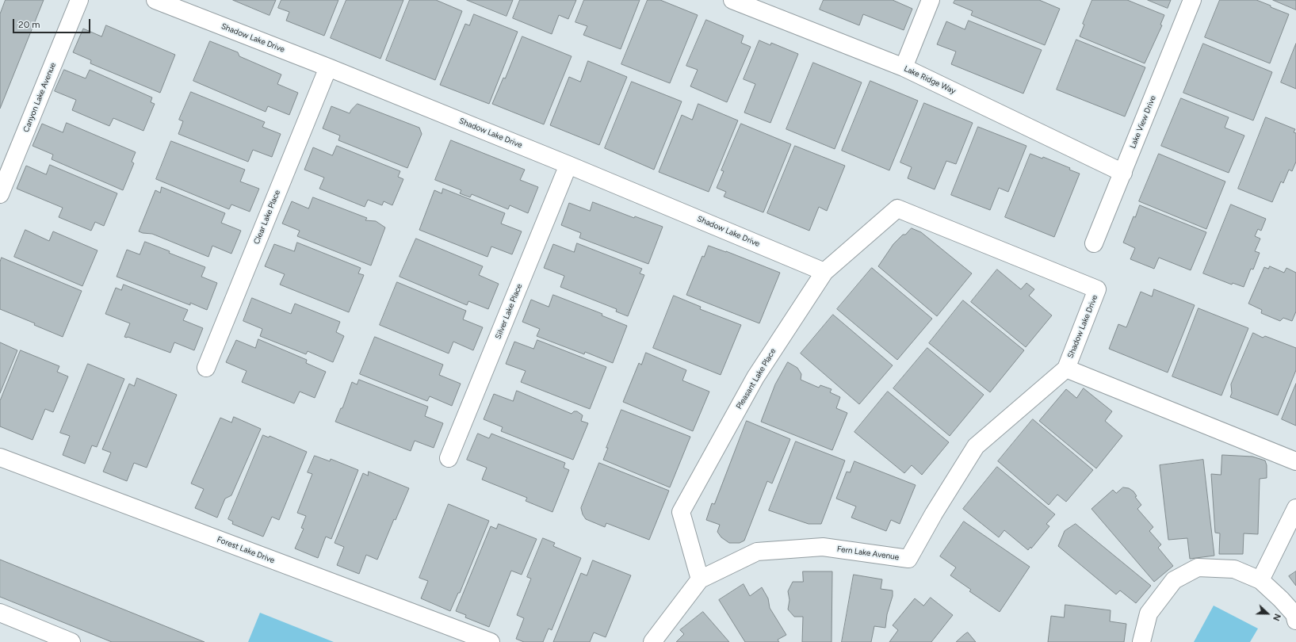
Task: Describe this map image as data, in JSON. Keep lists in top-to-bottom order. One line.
{"streets":{"street":["Shadow Lake Drive","Lake Ridge Way","Canyon Lake Avenue","Lake View Drive","Clear Lake Place","Silver Lake Place","Pleasant Lake Place","Forest Lake Drive","Fern Lake Avenue"]},"crossings":[["Shadow Lake Drive","Clear Lake Place"],["Shadow Lake Drive","Silver Lake Place"],["Shadow Lake Drive","Pleasant Lake Place"],["Shadow Lake Drive","Fern Lake Avenue"],["Lake Ridge Way","Lake View Drive"],["Pleasant Lake Place","Fern Lake Avenue"]],"scale_bar":"20 m","north":"right"}
